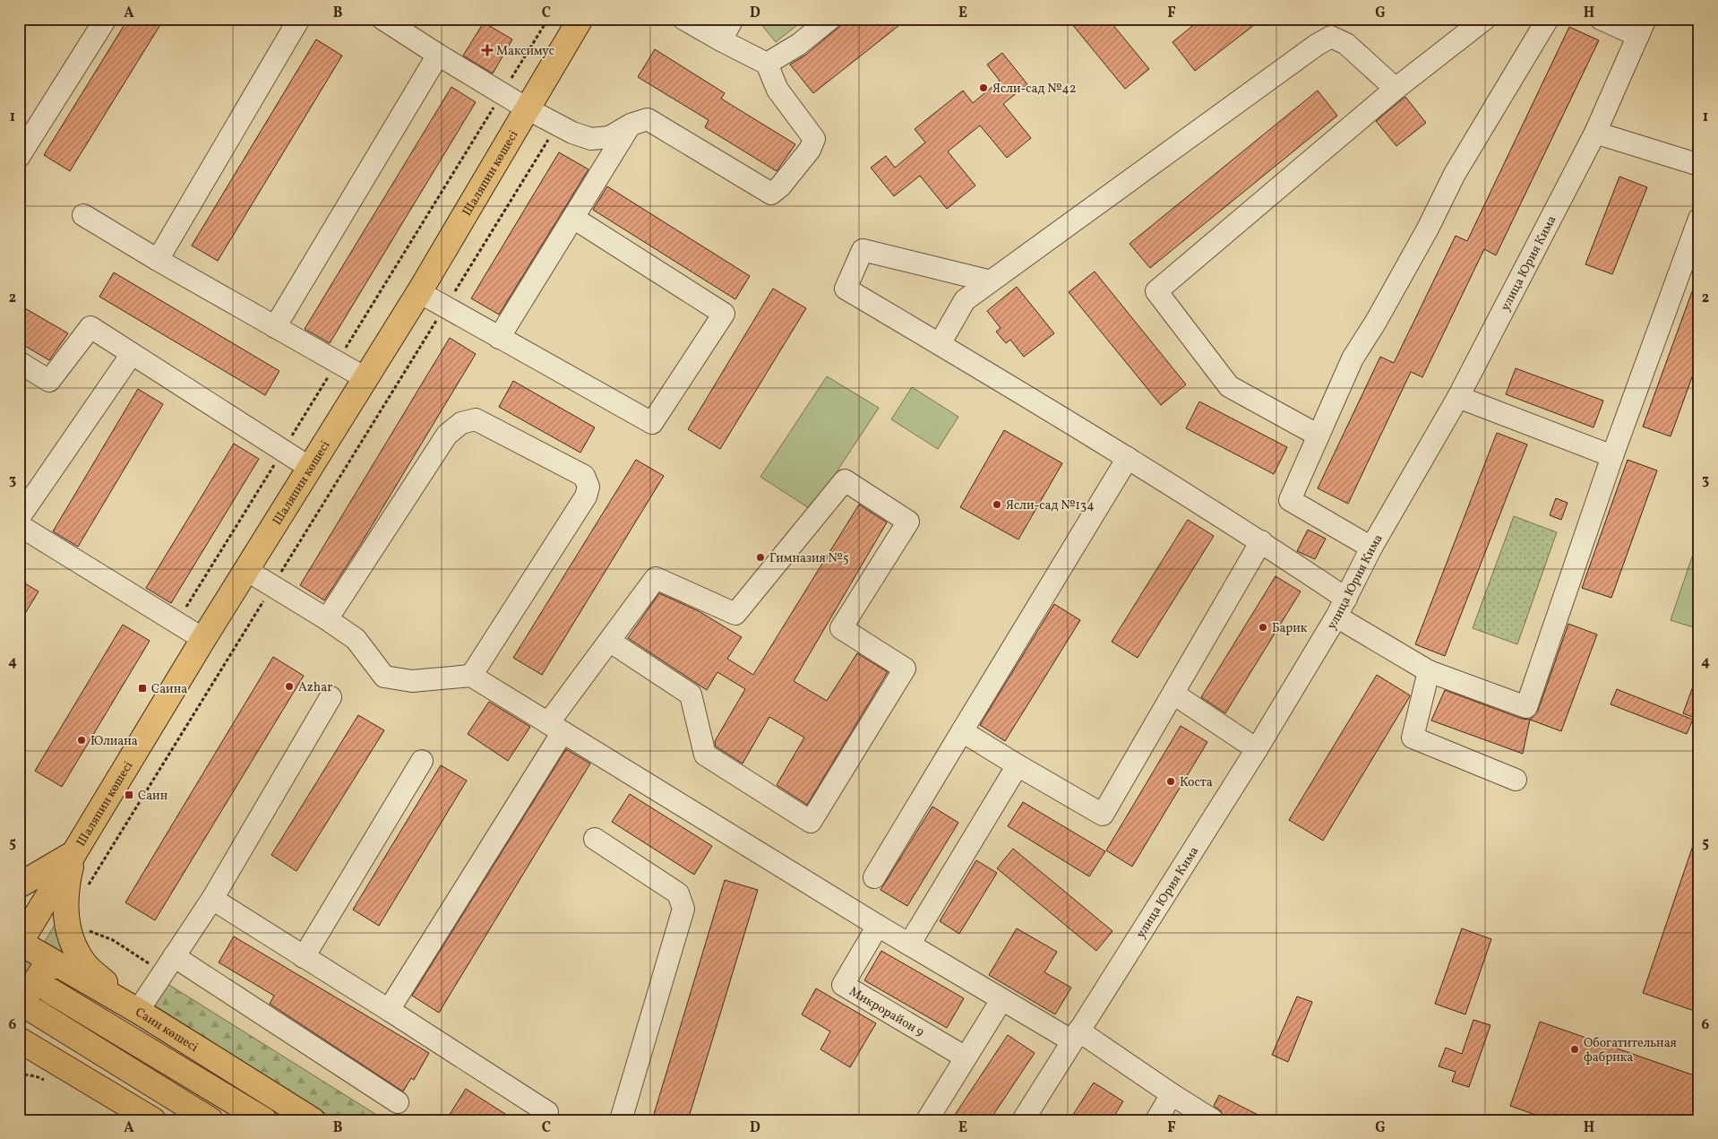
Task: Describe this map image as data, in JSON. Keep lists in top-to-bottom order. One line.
{"streets":{"main road":["Шаляпин көшесі","Саин көшесі"],"street":["улица Юрия Кима","Микрорайон 9"]},"crossings":[["Шаляпин көшесі","Саин көшесі"]],"places":{"health":["Максимус"],"other":["Ясли-сад №42","Ясли-сад №134","Гимназия №5","Барик","Azhar","Юлиана","Коста","Обогатительная фабрика"],"transit":["Саина","Саин"]},"grid":{"columns":["A","B","C","D","E","F","G","H"],"rows":["1","2","3","4","5","6"]}}
